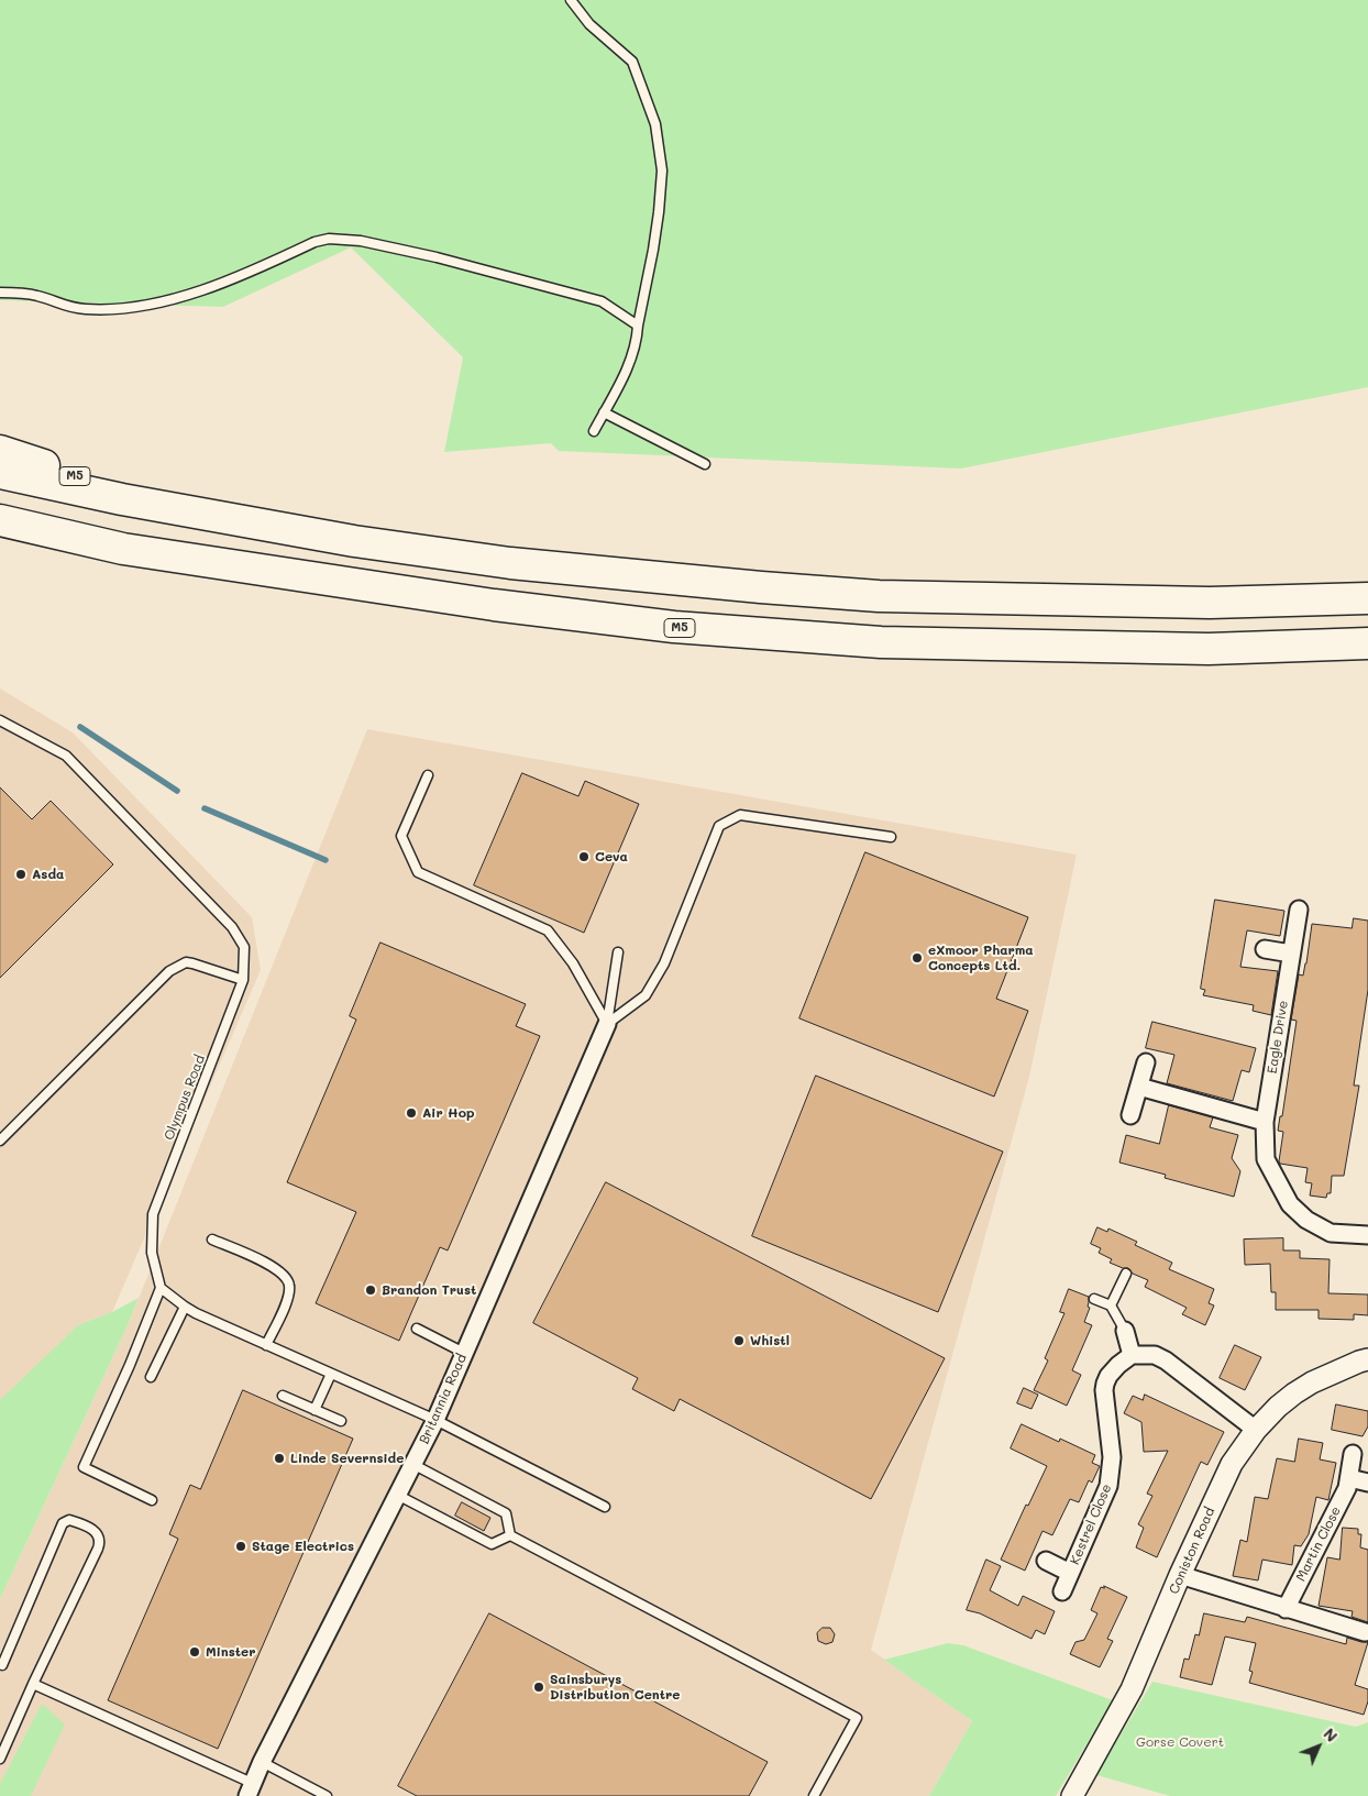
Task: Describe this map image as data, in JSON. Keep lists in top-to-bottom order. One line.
{"streets":{"highway":["M5"],"street":["Eagle Drive","Britannia Road","Kestrel Close","Martin Close","Coniston Road"],"lane":["Olympus Road"]},"parks":["Gorse Covert"],"places":["Ceva","Asda","eXmoor Pharma Concepts Ltd.","Air Hop","Brandon Trust","Whistl","Linde Severnside","Stage Electrics","Minster","Sainsburys Distribution Centre"],"north":"top right"}
